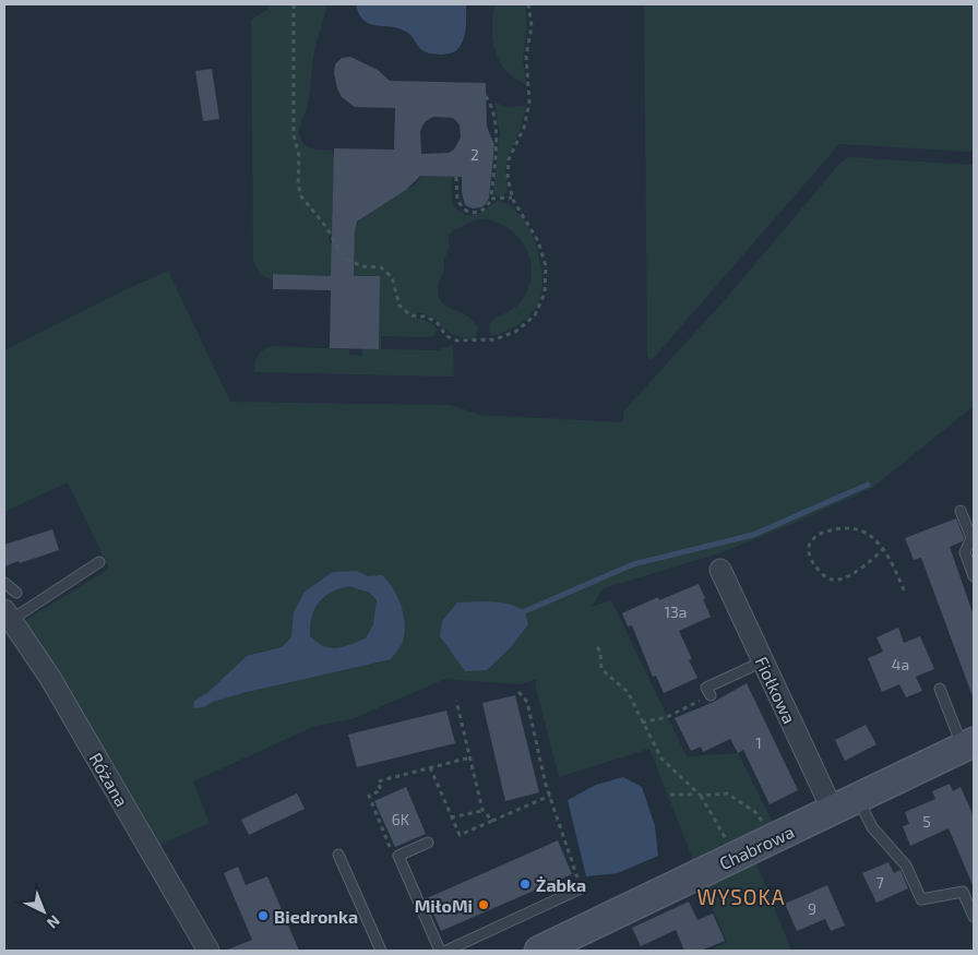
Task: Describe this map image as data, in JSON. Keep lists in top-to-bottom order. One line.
{"streets":{"street":["Fiołkowa","Różana","Chabrowa"]},"crossings":[["Fiołkowa","Chabrowa"]],"districts":["WYSOKA"],"places":["Żabka","MiłoMi","Biedronka"],"house_numbers":["2","13a","4a","1","6K","5","7","9"],"north":"bottom right"}
